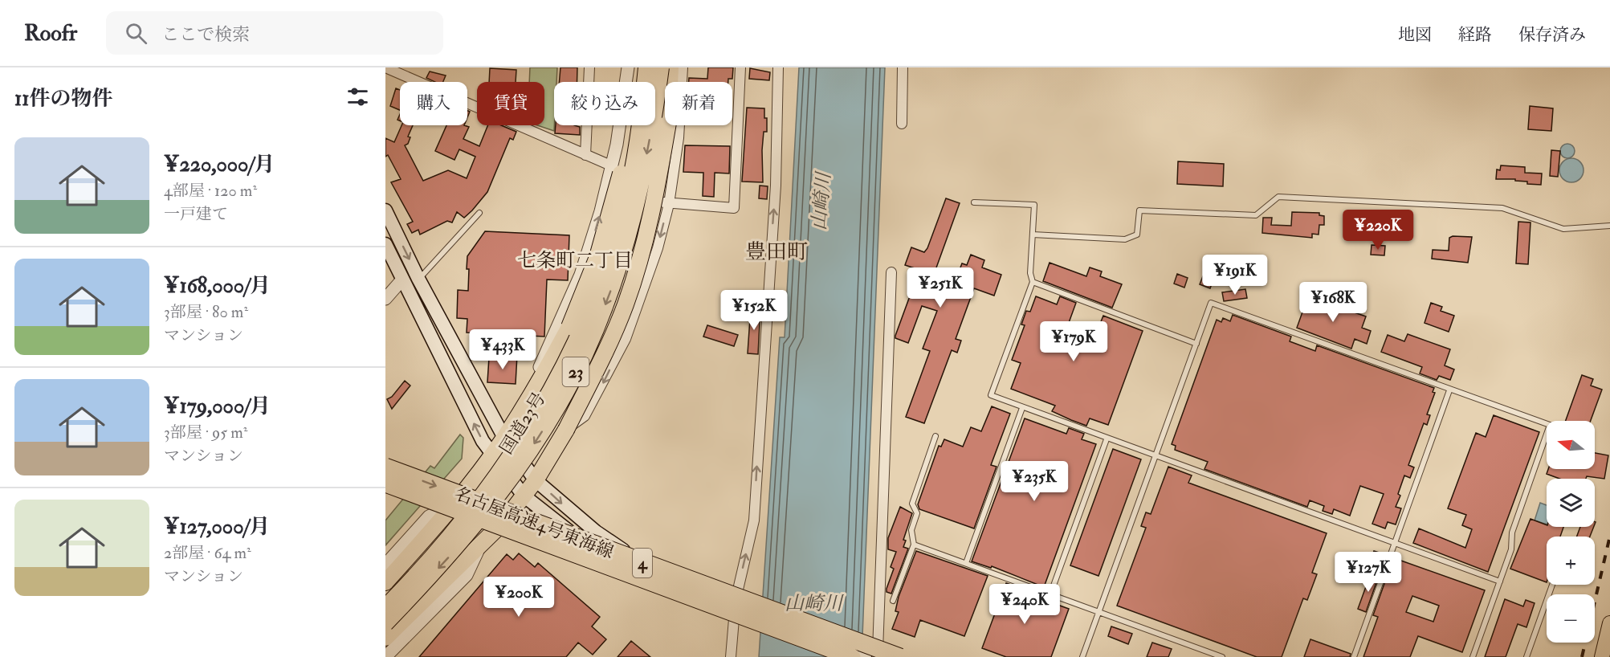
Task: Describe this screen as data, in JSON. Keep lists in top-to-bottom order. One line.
{"streets":{"highway":["23","国道23号","名古屋高速4号東海線","4"]},"districts":["豊田町","七条町二丁目"],"water":["山崎川"],"north":"left","page":{"header":"Roofr","search":"ここで検索","nav":["地図","経路","保存済み"],"heading":"11件の物件","chip":["購入","賃貸","絞り込み","新着"],"list":[{"name":"¥220,000/月","note":"4部屋 · 120 m² · 一戸建て"},{"name":"¥168,000/月","note":"3部屋 · 80 m² · マンション"},{"name":"¥179,000/月","note":"3部屋 · 95 m² · マンション"},{"name":"¥127,000/月","note":"2部屋 · 64 m² · マンション"}],"price":["¥220K","¥191K","¥251K","¥168K","¥152K","¥179K","¥433K","¥235K","¥127K","¥200K","¥240K"],"map_buttons":["+","−"]}}
